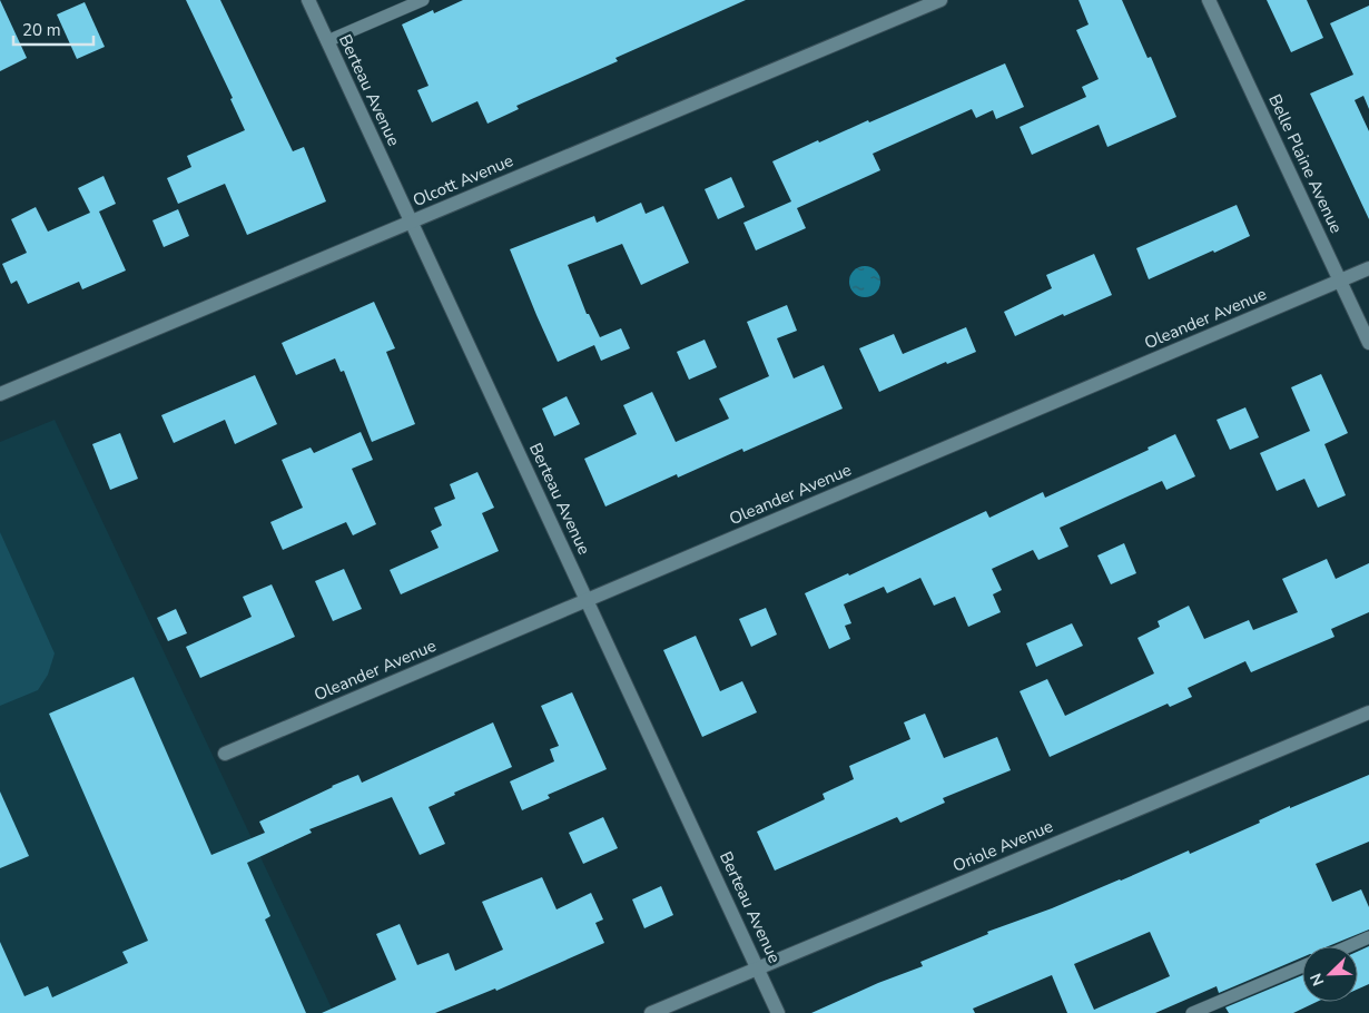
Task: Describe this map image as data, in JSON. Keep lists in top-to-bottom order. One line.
{"streets":{"street":["Berteau Avenue","Belle Plaine Avenue","Olcott Avenue","Oleander Avenue","Oriole Avenue"]},"crossings":[["Berteau Avenue","Olcott Avenue"],["Berteau Avenue","Oleander Avenue"],["Berteau Avenue","Oriole Avenue"],["Belle Plaine Avenue","Oleander Avenue"]],"scale_bar":"20 m","north":"bottom left"}
